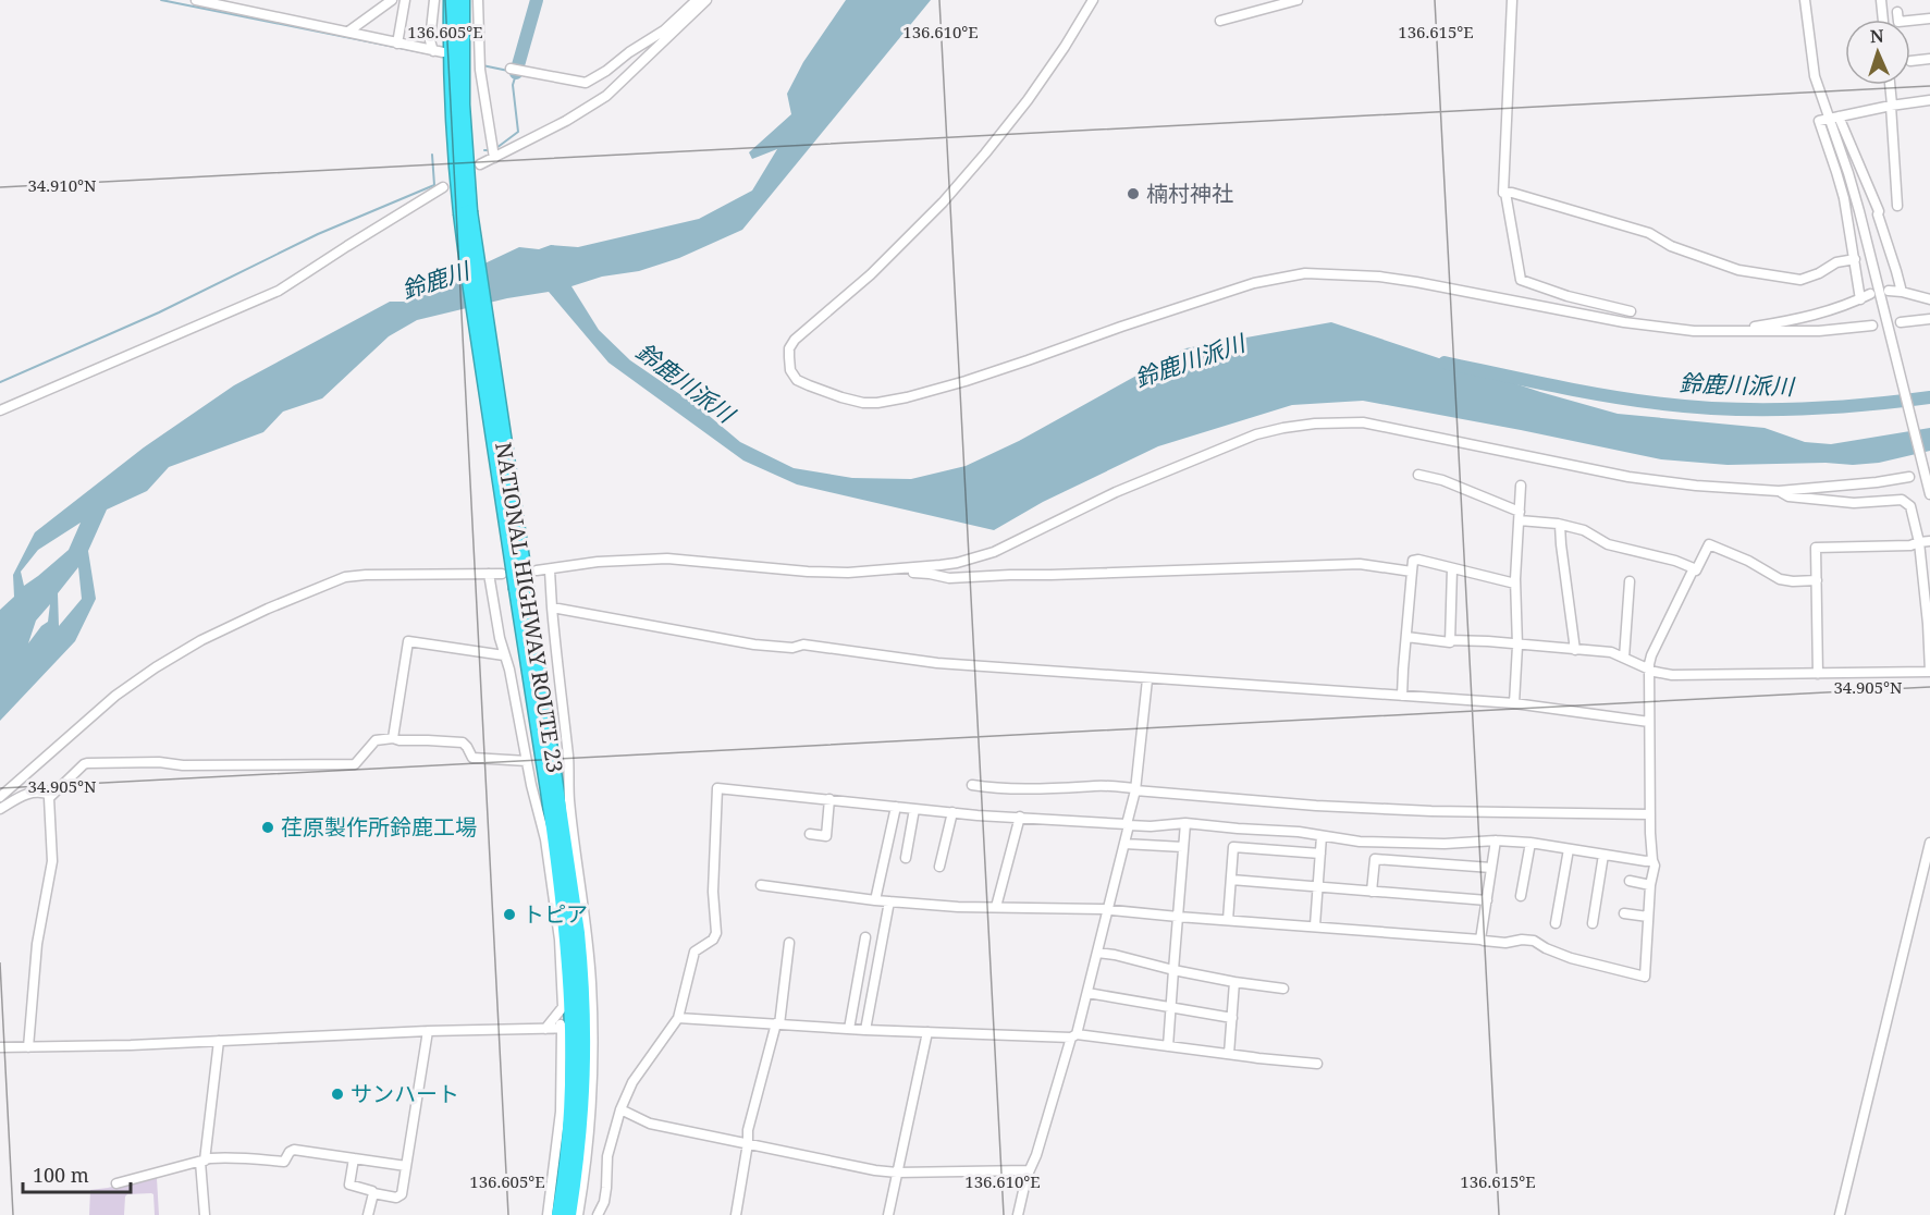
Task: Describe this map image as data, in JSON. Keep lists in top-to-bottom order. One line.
{"streets":{"highway":["NATIONAL HIGHWAY ROUTE 23"]},"water":["鈴鹿川","鈴鹿川派川"],"places":["楠村神社","荏原製作所鈴鹿工場","トピア","サンハート"],"scale_bar":"100 m","north":"top","coordinates":["136.605°E","136.610°E","136.615°E","34.910°N","34.905°N"]}
